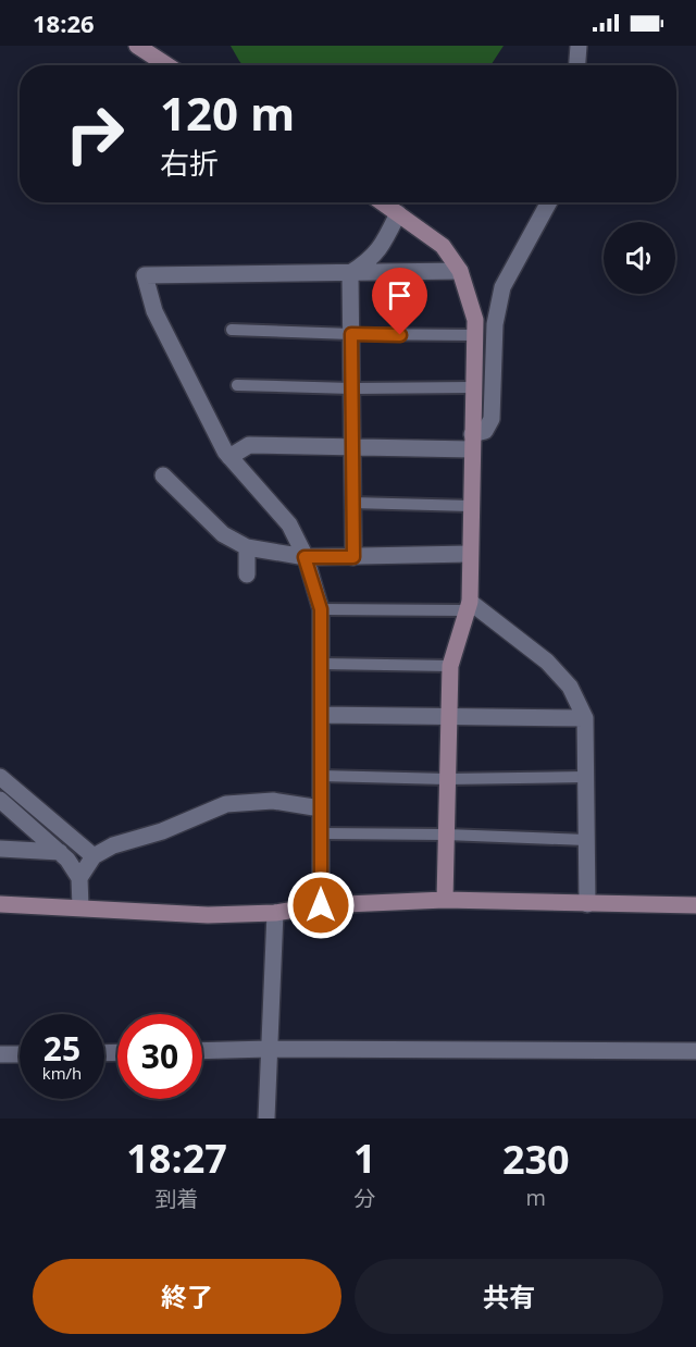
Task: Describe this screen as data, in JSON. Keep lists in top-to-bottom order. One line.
{"page":{"status":"18:26","turn":["120 m","右折"],"speed":"25 km/h","limit":"30","eta":["18:27","到着","1","分","230","m"],"buttons":["終了","共有"]}}
